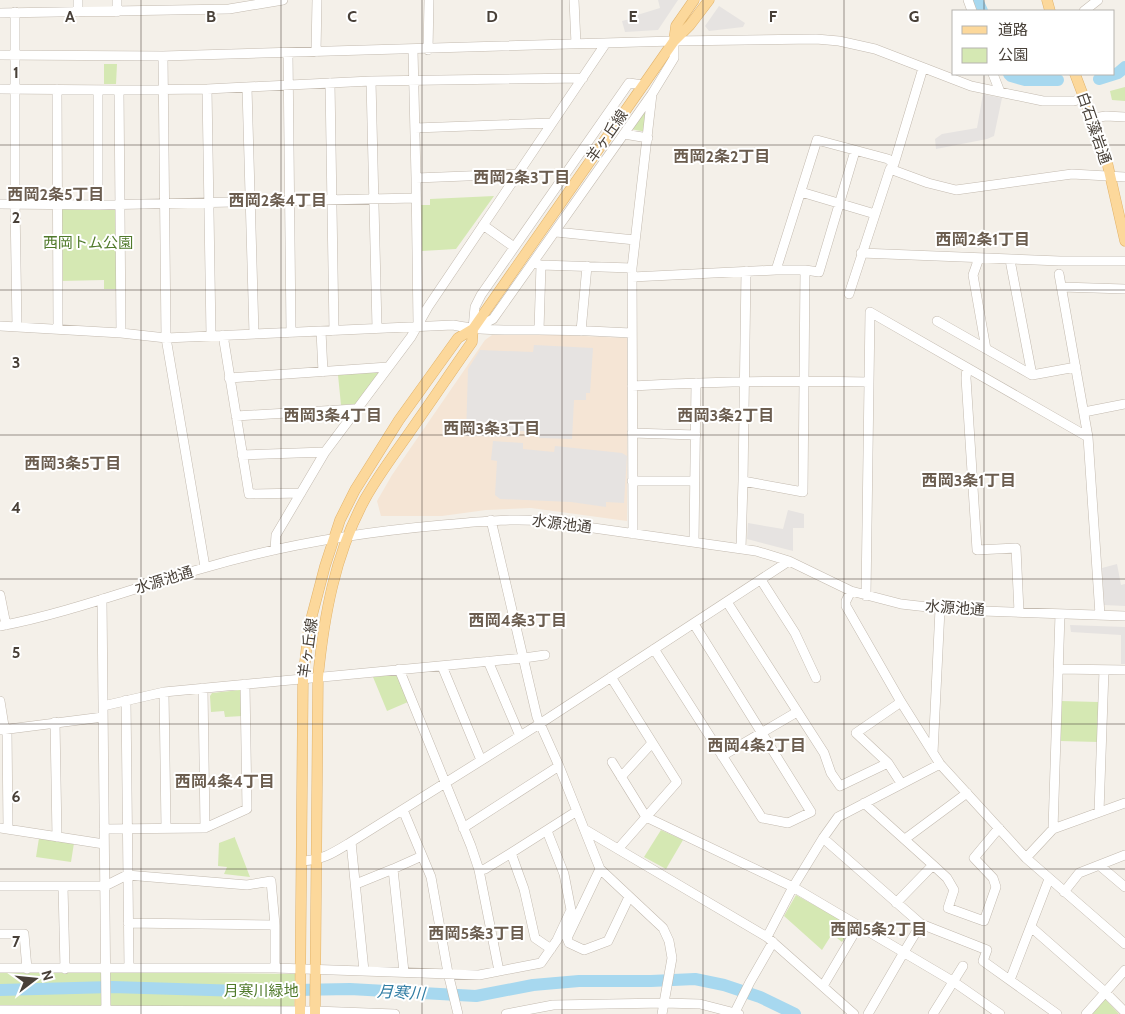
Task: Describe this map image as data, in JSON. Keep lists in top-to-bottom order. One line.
{"streets":{"main road":["白石藻岩通","羊ヶ丘線"],"street":["水源池通"]},"crossings":[["羊ヶ丘線","水源池通"]],"districts":["西岡2条2丁目","西岡2条3丁目","西岡2条5丁目","西岡2条4丁目","西岡2条1丁目","西岡3条4丁目","西岡3条2丁目","西岡3条3丁目","西岡3条5丁目","西岡3条1丁目","西岡4条3丁目","西岡4条2丁目","西岡4条4丁目","西岡5条2丁目","西岡5条3丁目"],"water":["月寒川"],"parks":["西岡トム公園","月寒川緑地"],"legend":["道路","公園"],"north":"right","grid":{"columns":["A","B","C","D","E","F","G"],"rows":["1","2","3","4","5","6","7"]}}
